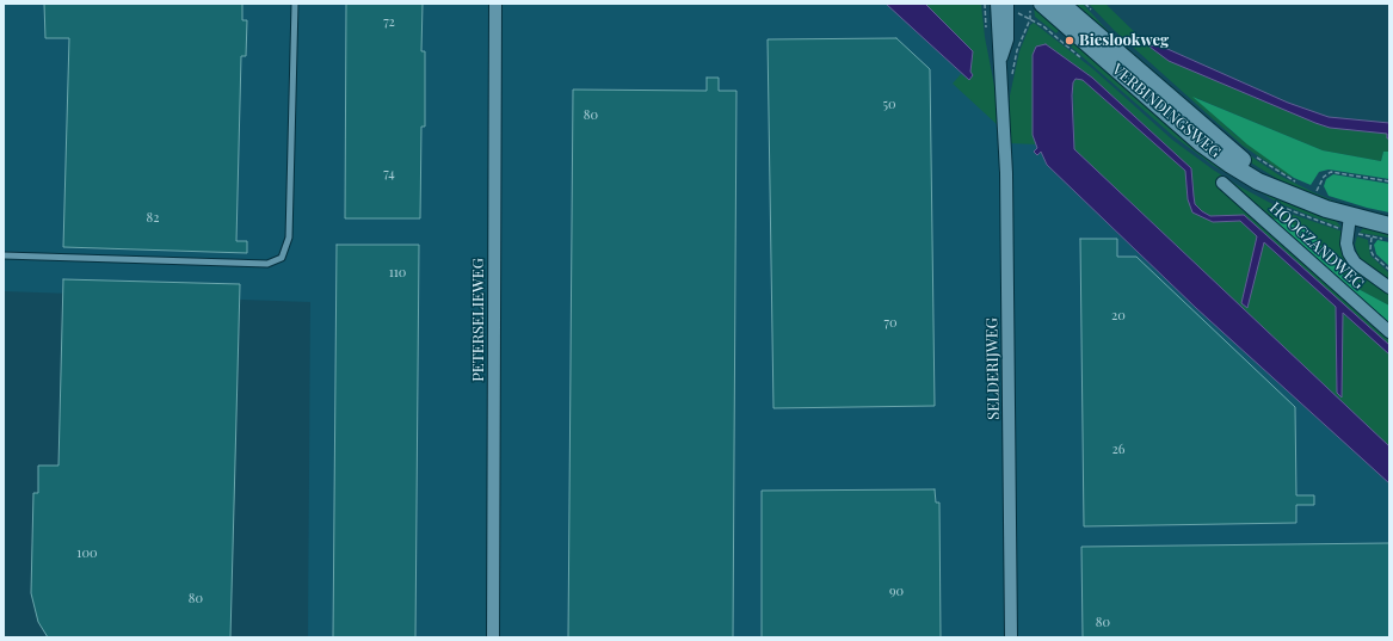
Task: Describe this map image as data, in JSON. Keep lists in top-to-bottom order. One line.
{"streets":{"street":["VERBINDINGSWEG","HOOGZANDWEG","PETERSELIEWEG","SELDERIJWEG"]},"crossings":[["VERBINDINGSWEG","HOOGZANDWEG"]],"places":["Bieslookweg"],"house_numbers":["72","50","80","74","82","110","20","70","26","100","90","80","80"]}
